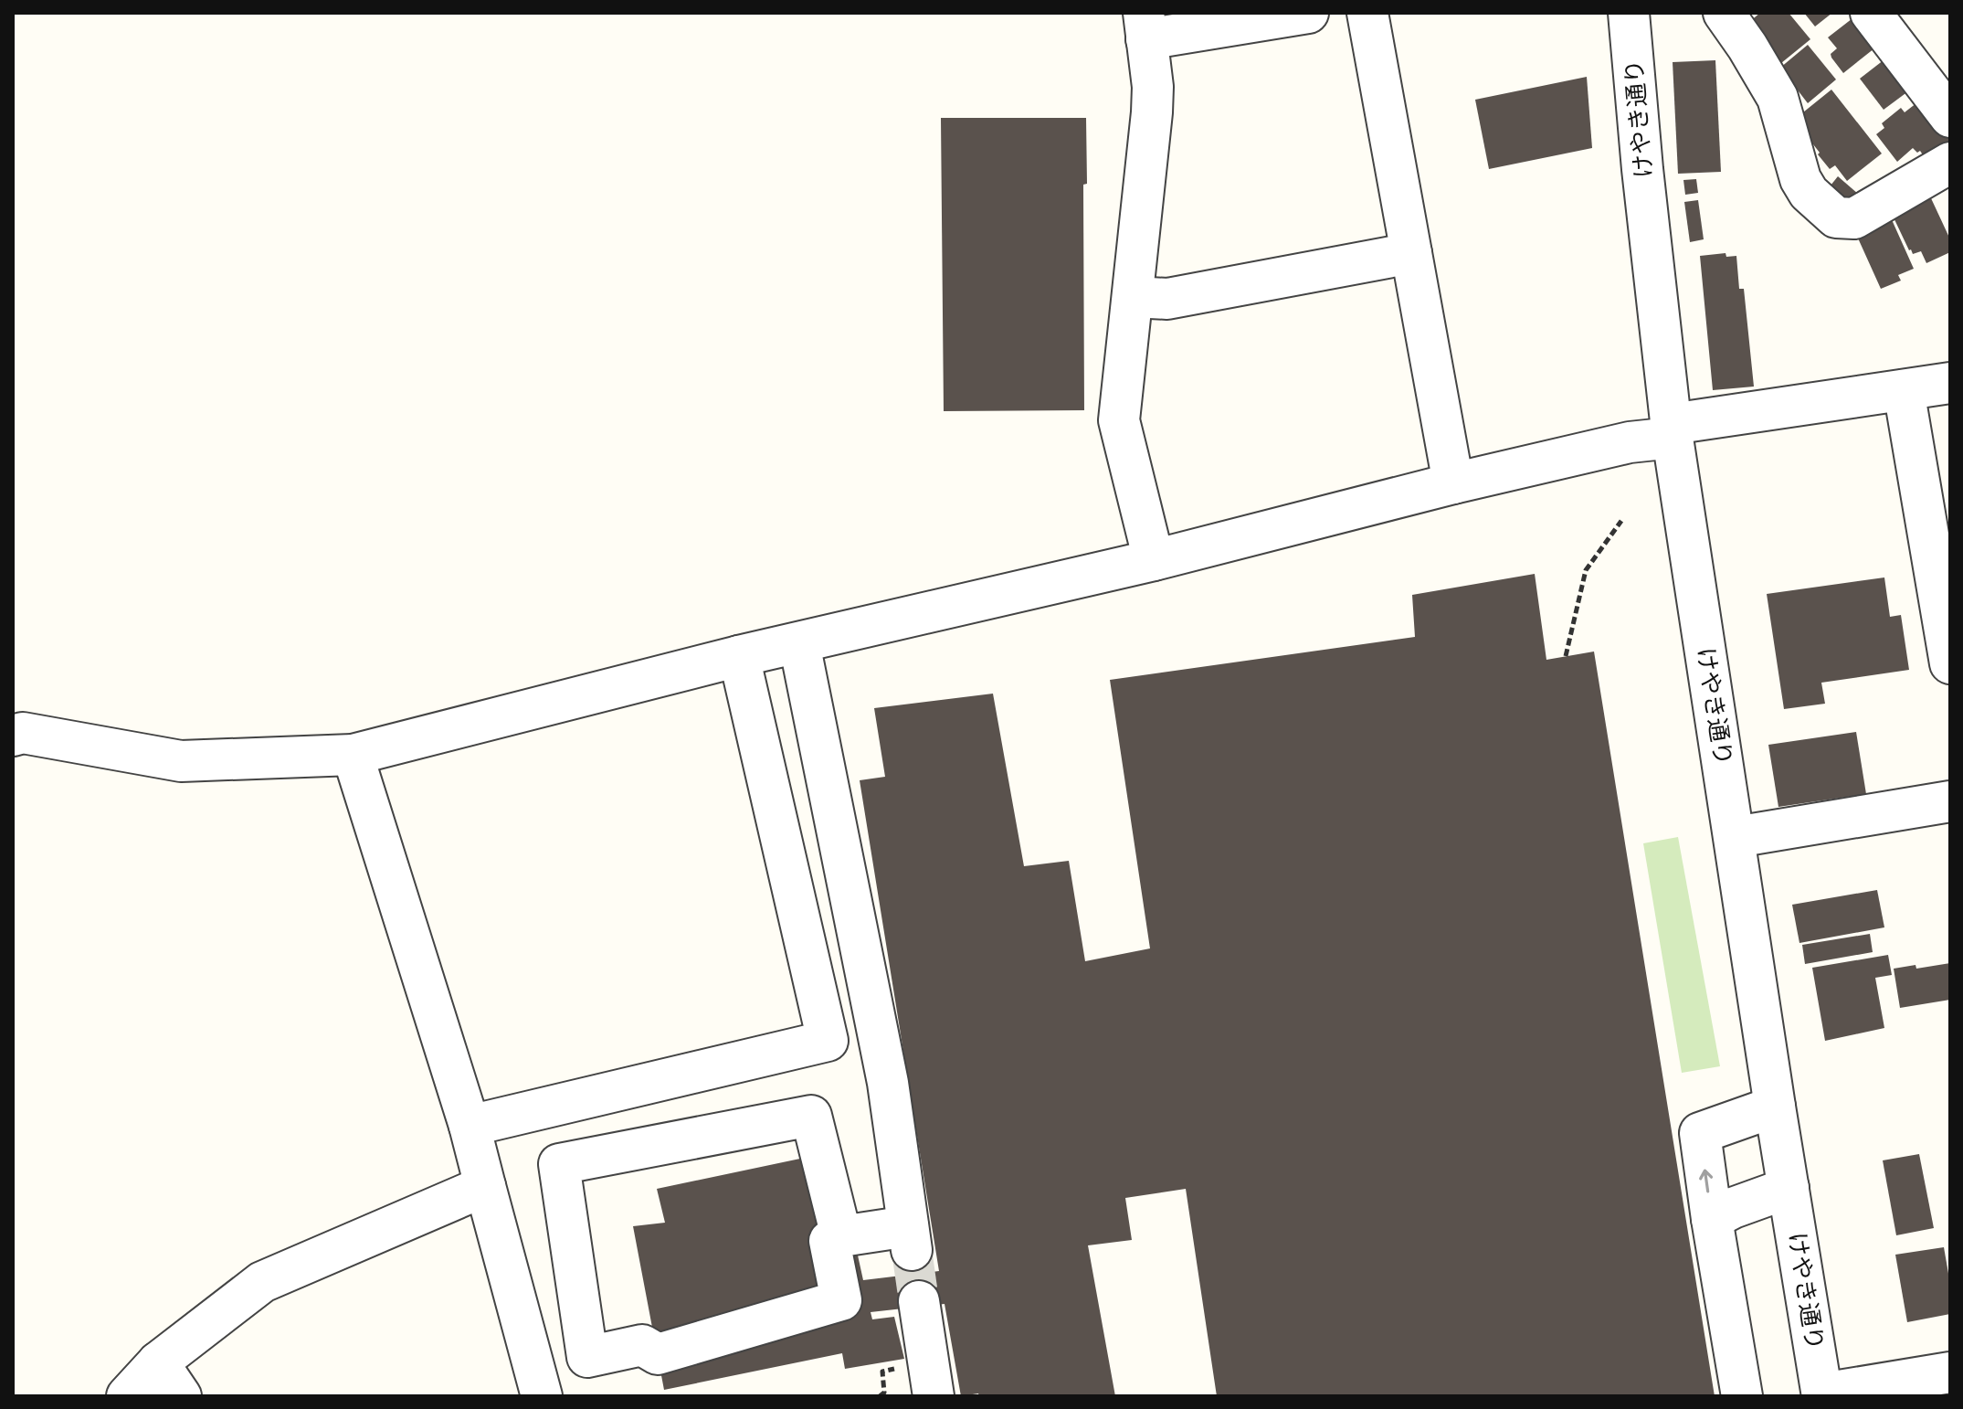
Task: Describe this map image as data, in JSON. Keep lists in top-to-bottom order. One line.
{"streets":{"street":["けやき通り"]}}
